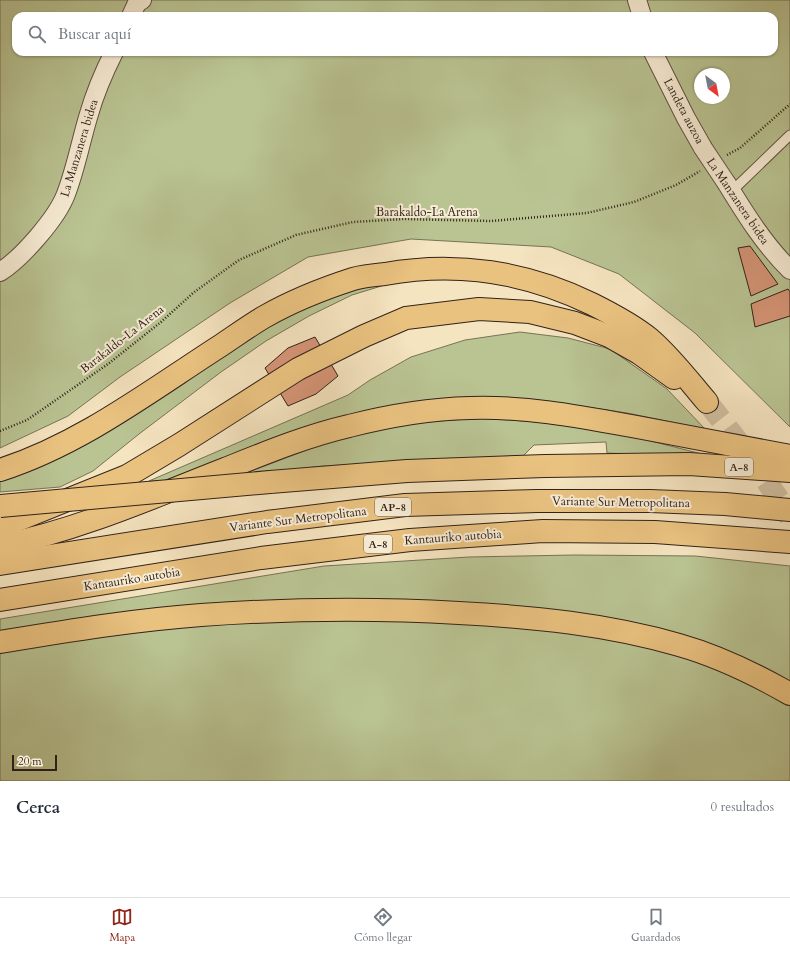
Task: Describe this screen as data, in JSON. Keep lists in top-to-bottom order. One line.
{"streets":{"highway":["A-8","Variante Sur Metropolitana","AP-8","Kantauriko autobia"],"street":["Landeta auzoa","La Manzanera bidea"],"path":["Barakaldo-La Arena"]},"crossings":[["Landeta auzoa","La Manzanera bidea"]],"scale_bar":"20 m","north":"bottom right","page":{"search":"Buscar aquí","scale":"20 m","heading":["Cerca","0 resultados"],"nav":["Mapa","Cómo llegar","Guardados"]}}
